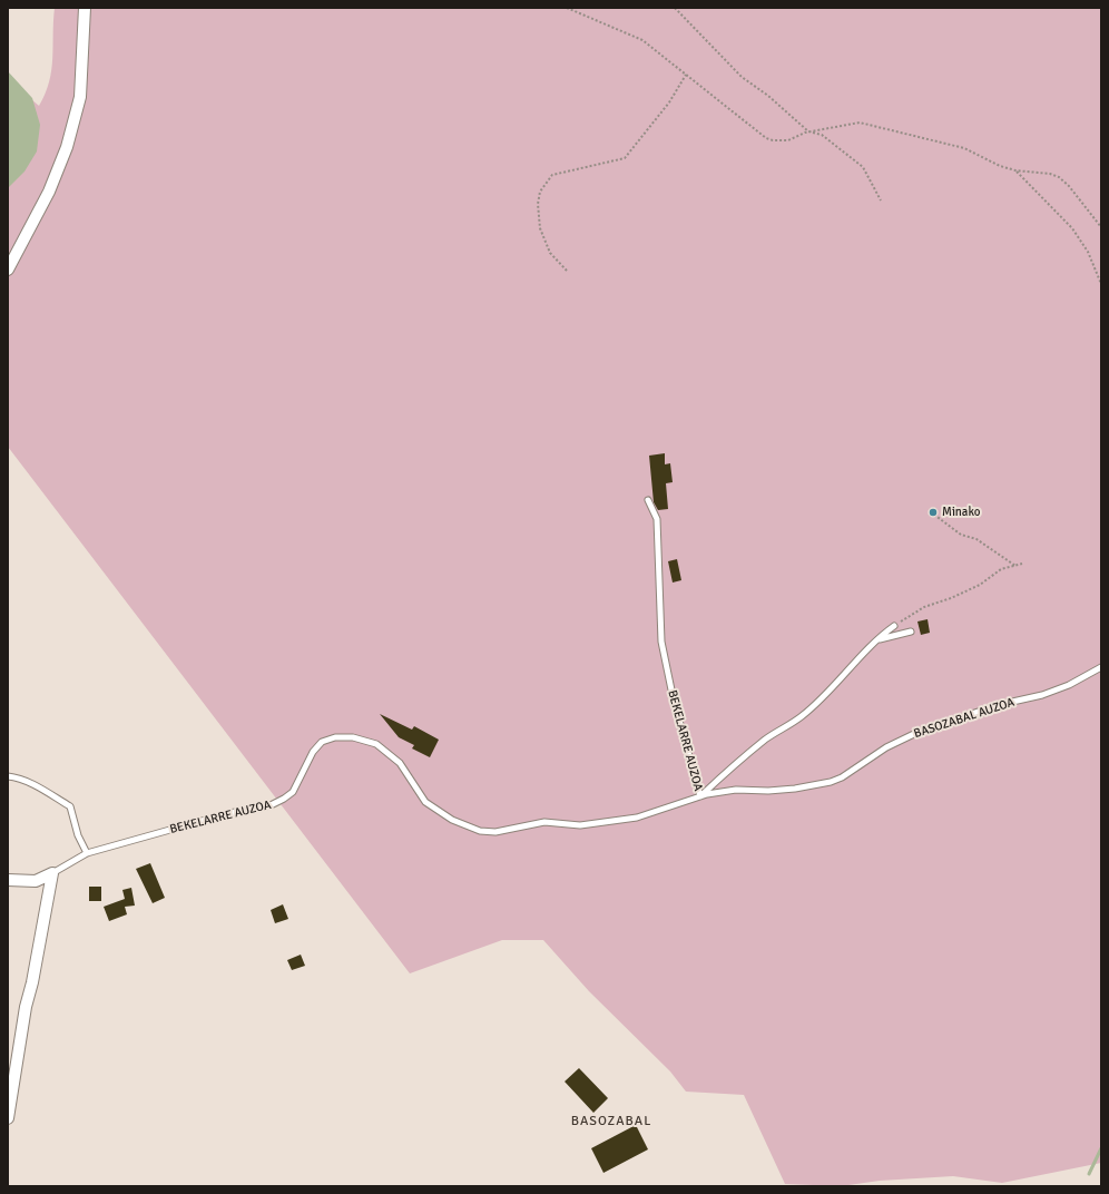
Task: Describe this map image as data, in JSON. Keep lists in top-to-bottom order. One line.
{"streets":{"street":["BEKELARRE AUZOA"],"lane":["BASOZABAL AUZOA"]},"crossings":[["BASOZABAL AUZOA","BEKELARRE AUZOA"]],"districts":["BASOZABAL"],"places":["Minako"]}
